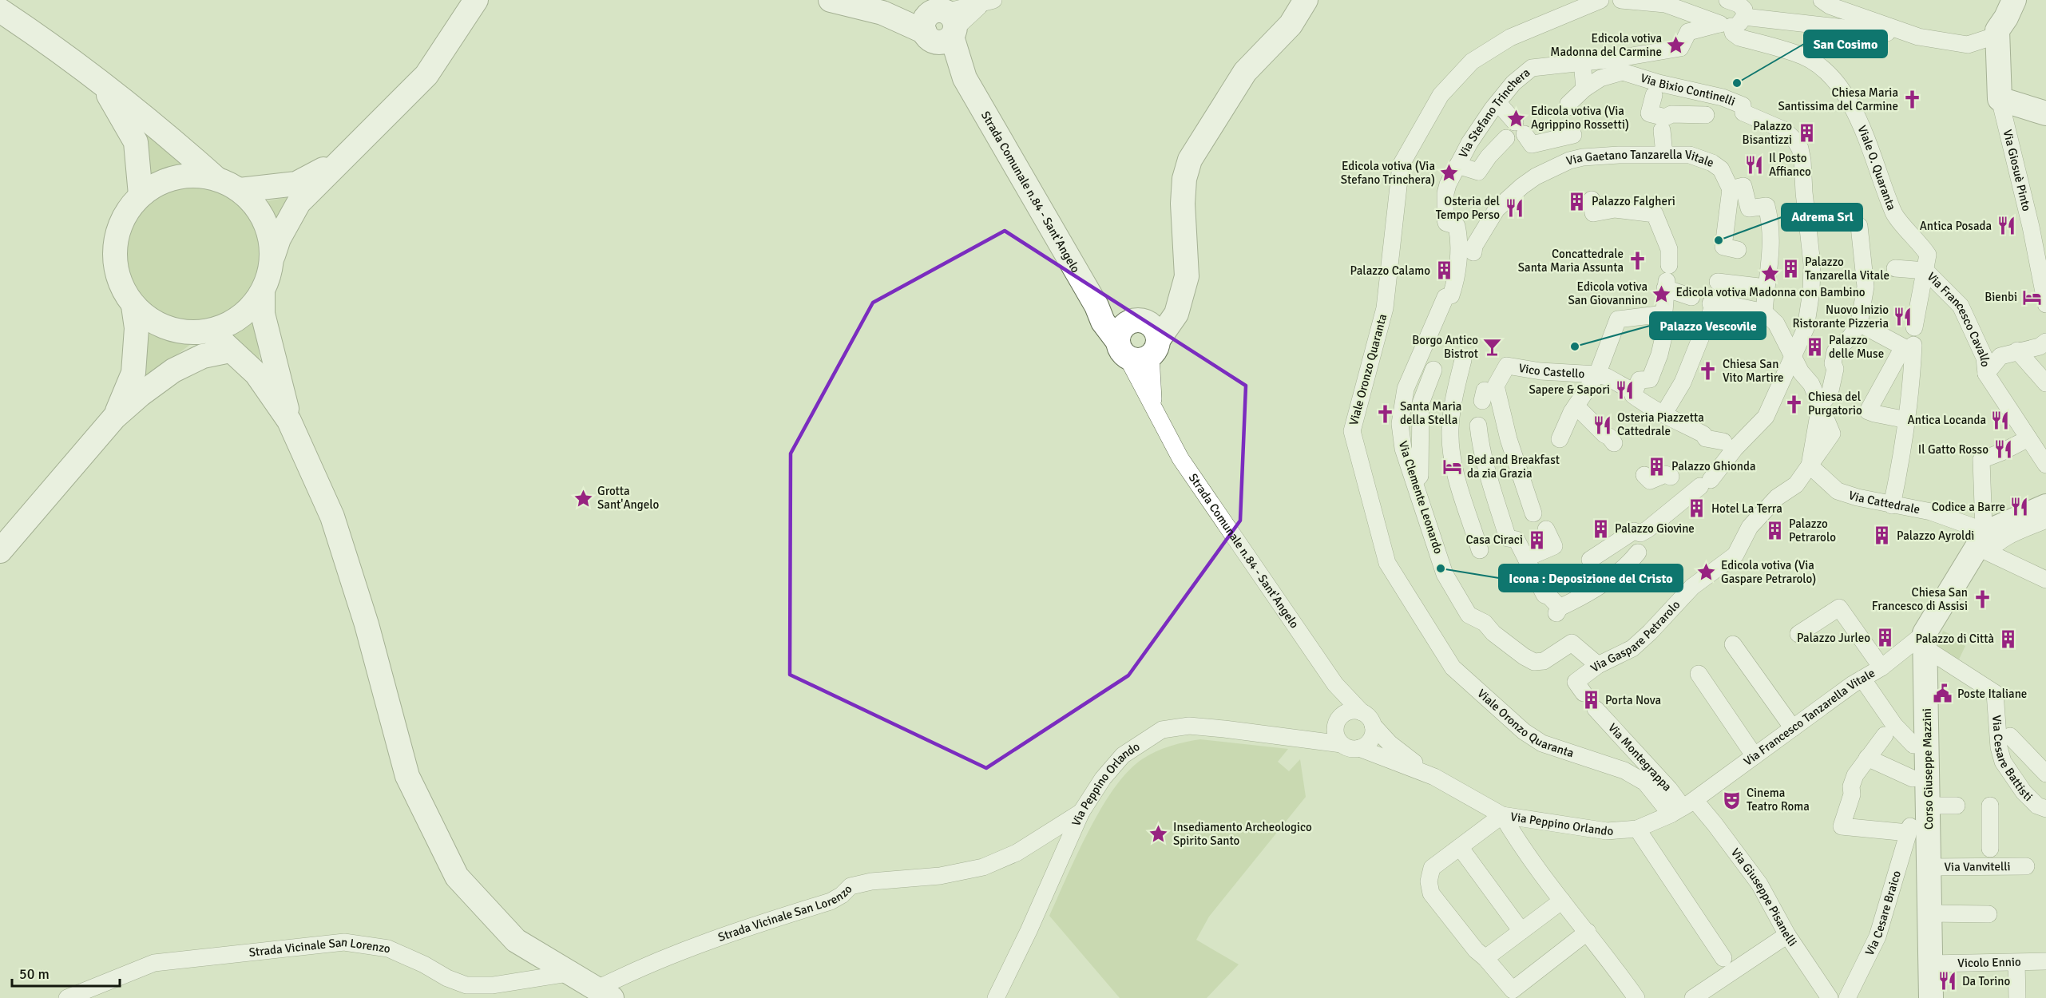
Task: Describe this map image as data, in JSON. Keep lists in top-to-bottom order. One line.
{"streets":{"street":["Via Bixio Continelli","Via Stefano Trinchera","Via Gaetano Tanzarella Vitale","Viale O. Quaranta","Via Giosuè Pinto","Strada Comunale n.84 - Sant'Angelo","Via Francesco Cavallo","Viale Oronzo Quaranta","Vico Castello","Via Clemente Leonardo","Via Cattedrale","Via Gaspare Petrarolo","Via Francesco Tanzarella Vitale","Via Cesare Battisti","Via Montegrappa","Corso Giuseppe Mazzini","Via Peppino Orlando","Via Vanvitelli","Via Giuseppe Pisanelli","Strada Vicinale San Lorenzo","Via Cesare Braico","Vicolo Ennio"]},"crossings":[["Via Bixio Continelli","Via Stefano Trinchera"],["Via Stefano Trinchera","Viale O. Quaranta"],["Via Stefano Trinchera","Via Clemente Leonardo"],["Viale O. Quaranta","Via Francesco Cavallo"],["Strada Comunale n.84 - Sant'Angelo","Via Peppino Orlando"],["Viale Oronzo Quaranta","Via Francesco Tanzarella Vitale"],["Viale Oronzo Quaranta","Via Montegrappa"],["Viale Oronzo Quaranta","Via Peppino Orlando"],["Viale Oronzo Quaranta","Via Giuseppe Pisanelli"],["Via Clemente Leonardo","Via Gaspare Petrarolo"],["Via Cattedrale","Via Gaspare Petrarolo"],["Via Francesco Tanzarella Vitale","Via Cesare Battisti"],["Via Francesco Tanzarella Vitale","Via Montegrappa"],["Via Francesco Tanzarella Vitale","Corso Giuseppe Mazzini"],["Via Francesco Tanzarella Vitale","Via Peppino Orlando"],["Via Francesco Tanzarella Vitale","Via Giuseppe Pisanelli"],["Via Cesare Battisti","Corso Giuseppe Mazzini"],["Via Montegrappa","Via Peppino Orlando"],["Via Montegrappa","Via Giuseppe Pisanelli"],["Corso Giuseppe Mazzini","Via Vanvitelli"],["Corso Giuseppe Mazzini","Vicolo Ennio"],["Via Peppino Orlando","Via Giuseppe Pisanelli"],["Via Peppino Orlando","Strada Vicinale San Lorenzo"]],"places":{"place":["Edicola votiva Madonna del Carmine","Edicola votiva (Via Agrippino Rossetti)","Edicola votiva (Via Stefano Trinchera)","Edicola votiva Madonna con Bambino","Edicola votiva San Giovannino","Grotta Sant'Angelo","Edicola votiva (Via Gaspare Petrarolo)","Insediamento Archeologico Spirito Santo"],"other":["San Cosimo","Adrema Srl","Palazzo Vescovile","Icona : Deposizione del Cristo"],"church":["Chiesa Maria Santissima del Carmine","Concattedrale Santa Maria Assunta","Chiesa San Vito Martire","Chiesa del Purgatorio","Santa Maria della Stella","Chiesa San Francesco di Assisi"],"building":["Palazzo Bisantizzi","Palazzo Falgheri","Palazzo Tanzarella Vitale","Palazzo Calamo","Palazzo delle Muse","Palazzo Ghionda","Hotel La Terra","Palazzo Giovine","Palazzo Petrarolo","Palazzo Ayroldi","Casa Ciraci","Palazzo Jurleo","Palazzo di Città","Porta Nova"],"restaurant":["Il Posto Affianco","Osteria del Tempo Perso","Antica Posada","Nuovo Inizio Ristorante Pizzeria","Sapere & Sapori","Antica Locanda","Osteria Piazzetta Cattedrale","Il Gatto Rosso","Codice a Barre","Da Torino"],"hotel":["Bienbi","Bed and Breakfast da zia Grazia"],"bar":["Borgo Antico Bistrot"],"public building":["Poste Italiane"],"theatre":["Cinema Teatro Roma"]},"scale_bar":"50 m"}
